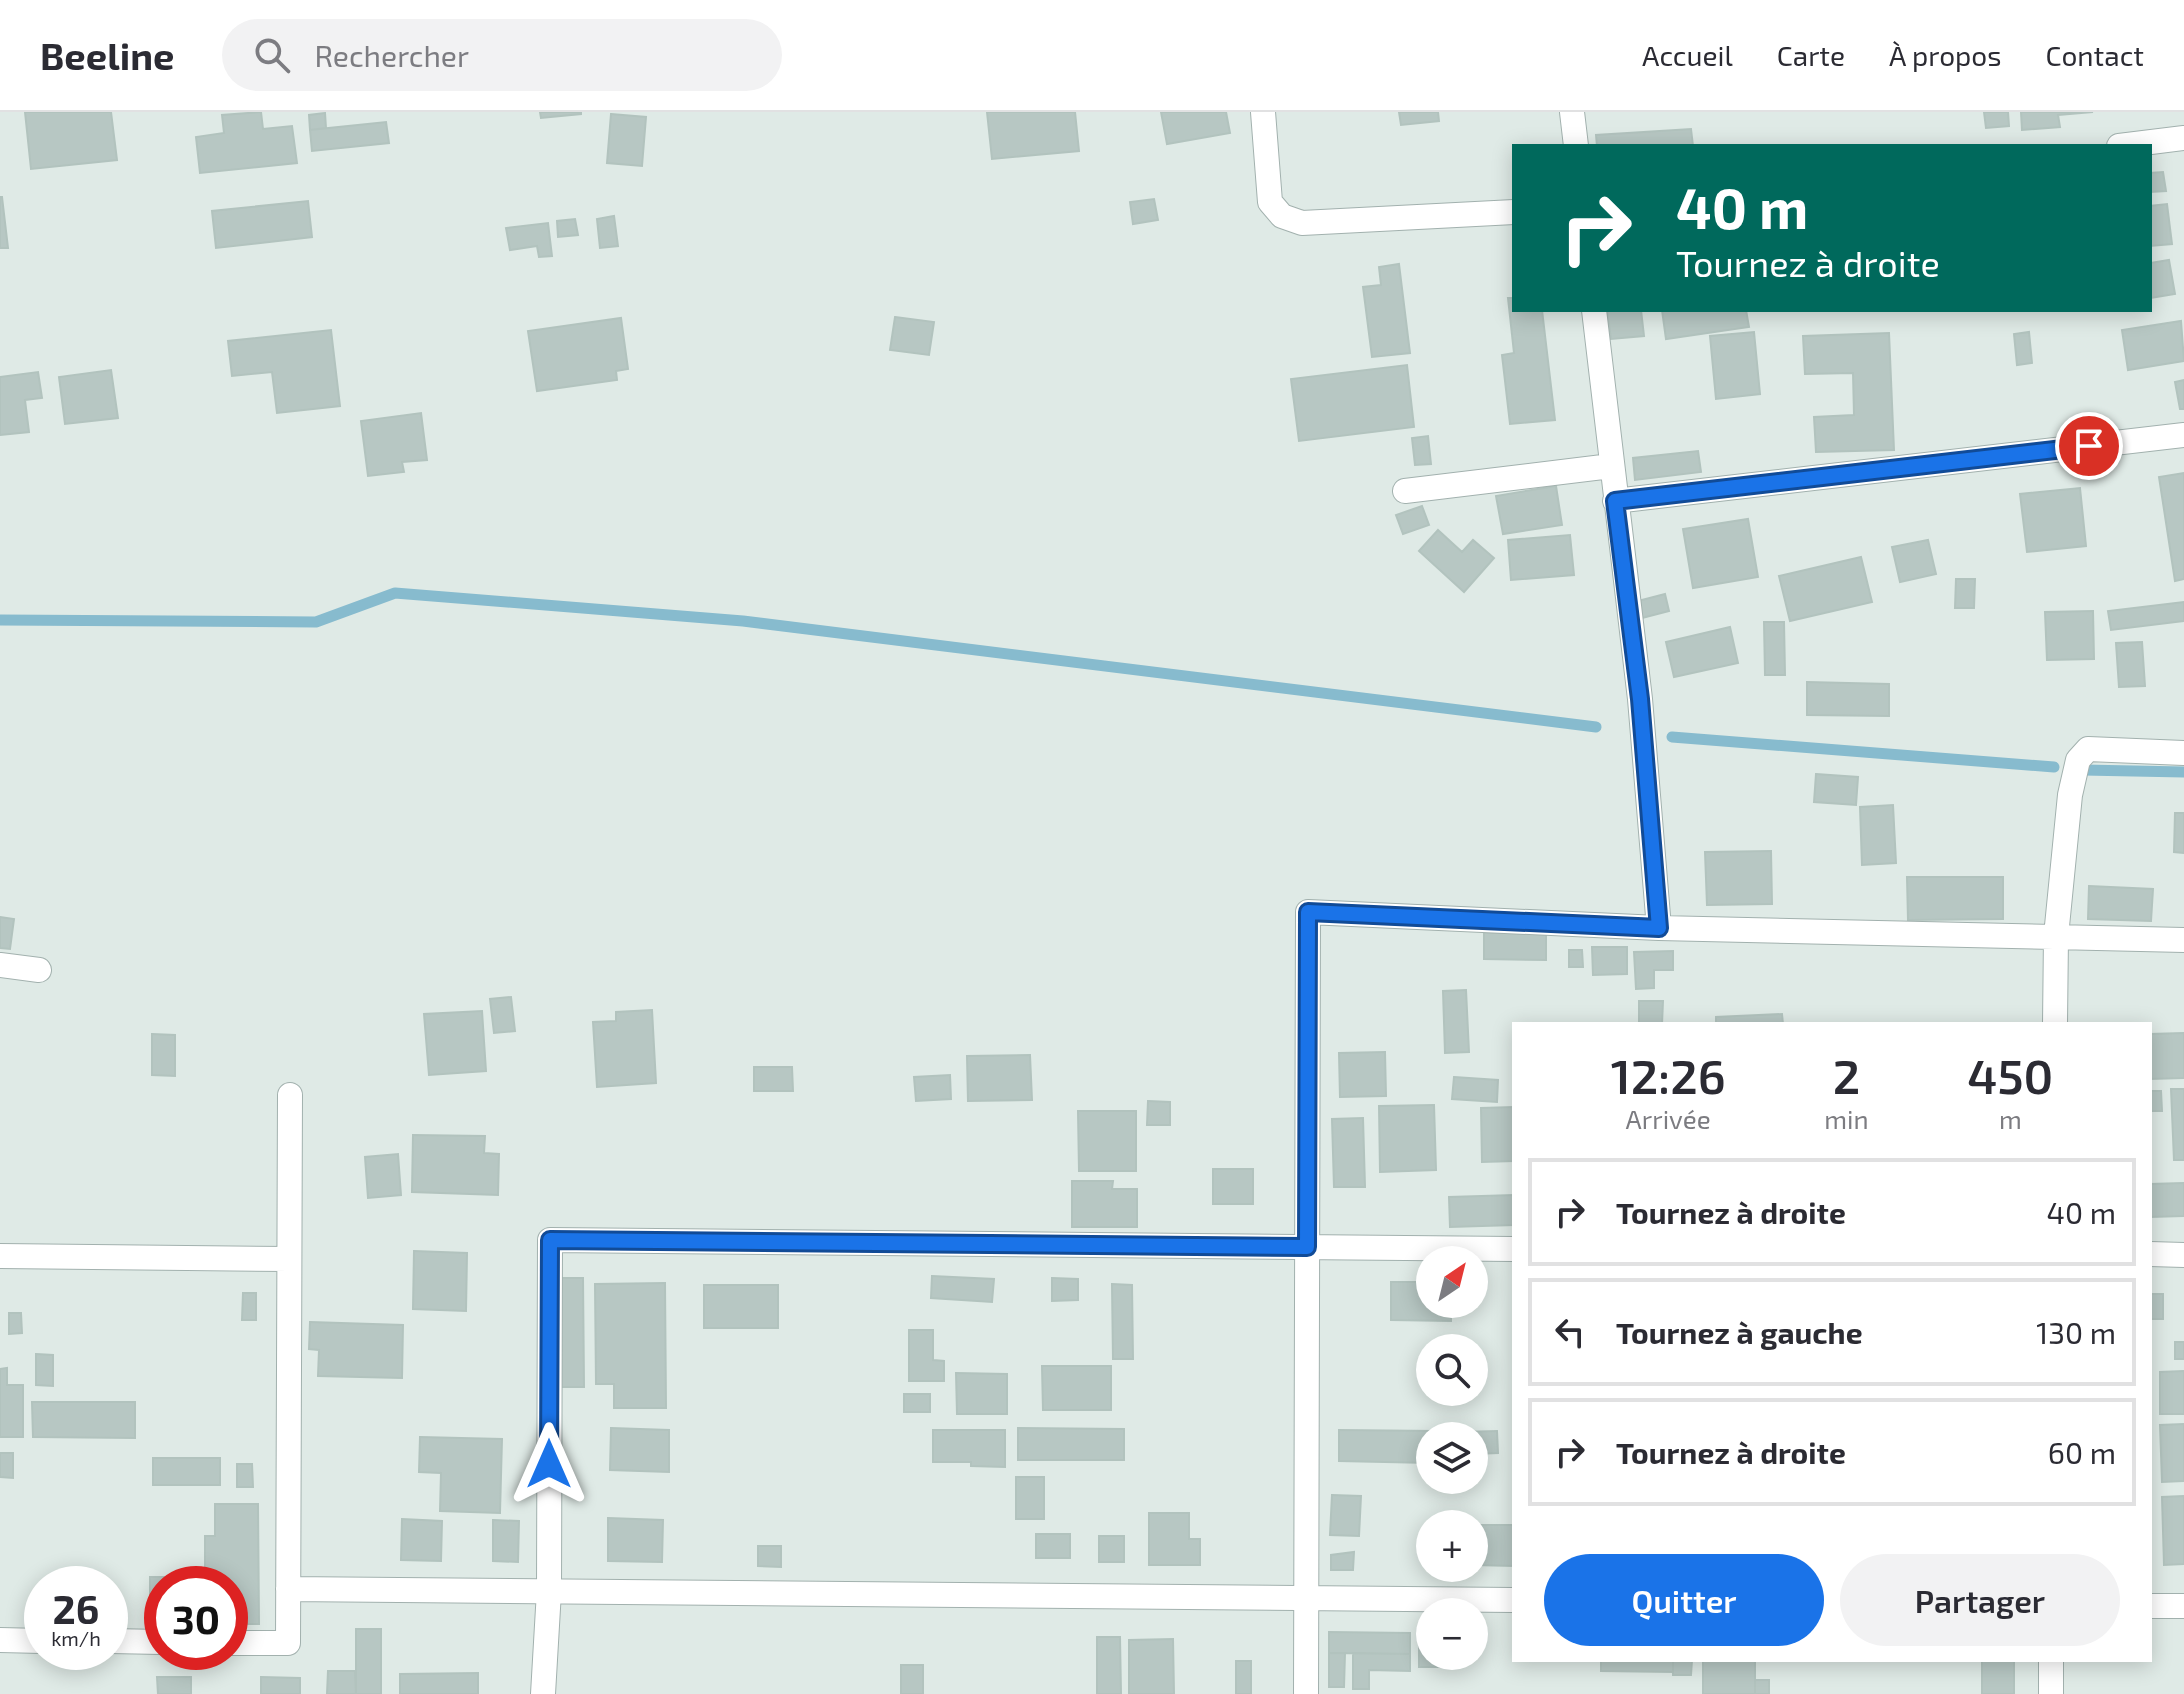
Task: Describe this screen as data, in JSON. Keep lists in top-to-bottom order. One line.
{"north":"top right","page":{"header":"Beeline","search":"Rechercher","nav":["Accueil","Carte","À propos","Contact"],"turn":["40 m","Tournez à droite"],"eta":["12:26","Arrivée","2","min","450","m"],"list":[{"name":"Tournez à droite","value":"40 m"},{"name":"Tournez à gauche","value":"130 m"},{"name":"Tournez à droite","value":"60 m"}],"map_buttons":["+","−"],"buttons":["Quitter","Partager"],"speed":"26 km/h","limit":"30"}}
